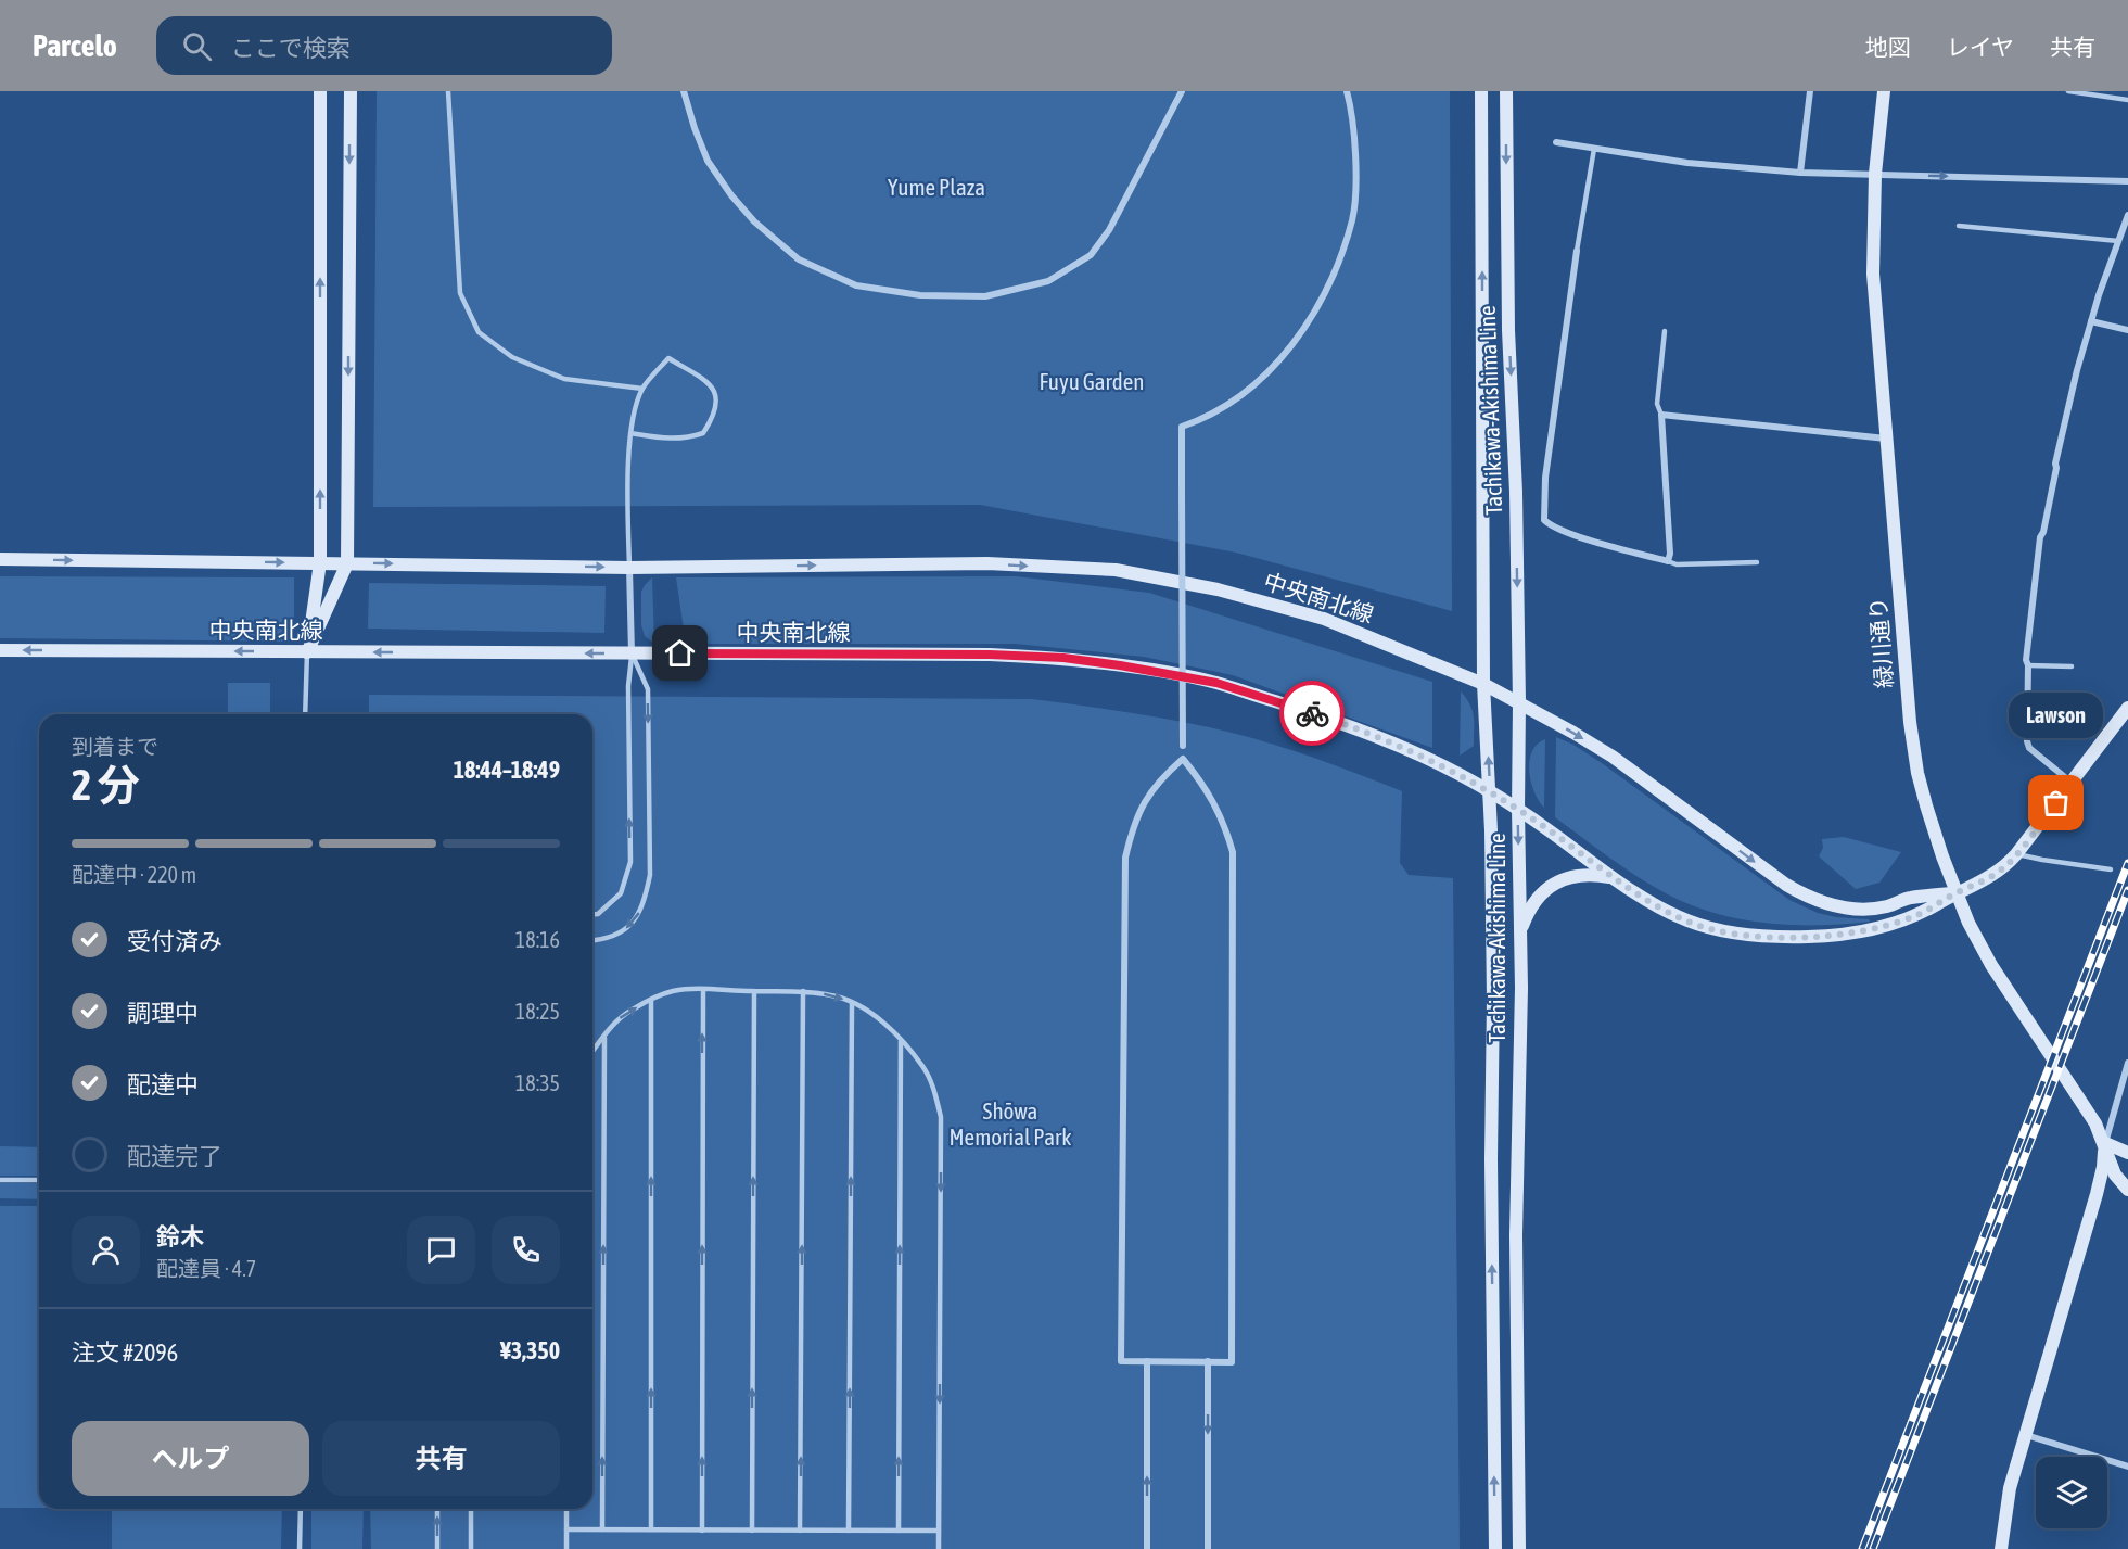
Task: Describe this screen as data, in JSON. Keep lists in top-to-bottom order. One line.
{"streets":{"main road":["Tachikawa-Akishima Line","中央南北線","緑川通り"]},"crossings":[["Tachikawa-Akishima Line","中央南北線"],["中央南北線","緑川通り"]],"parks":["Yume Plaza","Fuyu Garden","Shōwa Memorial Park"],"places":["Lawson"],"page":{"header":"Parcelo","search":"ここで検索","nav":["地図","レイヤ","共有"],"bubble":"Lawson","heading":["2 分","到着まで","18:44–18:49"],"panel":["鈴木","配達員 · 4.7","注文 #2096","¥3,350"],"bar":"配達中 · 220 m","list":[["受付済み","18:16"],["調理中","18:25"],["配達中","18:35"],"配達完了"],"buttons":["ヘルプ","共有"]}}
